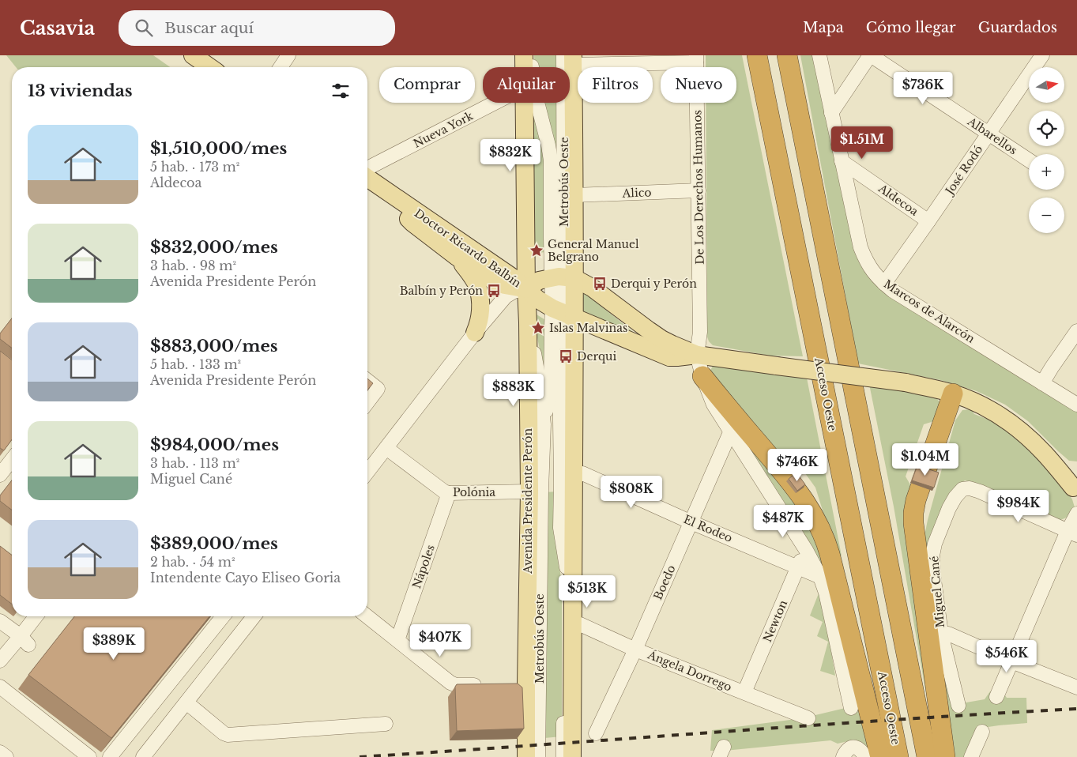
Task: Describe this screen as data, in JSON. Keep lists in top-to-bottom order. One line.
{"streets":{"highway":["Acceso Oeste"],"main road":["Doctor Ricardo Balbín","Avenida Presidente Perón"],"street":["Nueva York","Albarellos","José Rodó","Metrobús Oeste","De Los Derechos Humanos","Alico","Aldecoa","Marcos de Alarcón","Polónia","El Rodeo","Nápoles","Boedo","Miguel Cané","Newton","Ángela Dorrego"]},"crossings":[["Albarellos","José Rodó"],["José Rodó","Aldecoa"],["José Rodó","Marcos de Alarcón"],["Metrobús Oeste","Doctor Ricardo Balbín"],["Metrobús Oeste","Polónia"],["Metrobús Oeste","Avenida Presidente Perón"],["De Los Derechos Humanos","Alico"],["De Los Derechos Humanos","Doctor Ricardo Balbín"],["De Los Derechos Humanos","El Rodeo"],["De Los Derechos Humanos","Boedo"],["De Los Derechos Humanos","Newton"],["Aldecoa","Marcos de Alarcón"],["Doctor Ricardo Balbín","Avenida Presidente Perón"],["Polónia","Avenida Presidente Perón"],["Polónia","El Rodeo"],["Polónia","Nápoles"],["El Rodeo","Boedo"],["El Rodeo","Newton"],["Boedo","Ángela Dorrego"],["Newton","Ángela Dorrego"]],"places":{"place":["General Manuel Belgrano","Islas Malvinas"],"bus stop":["Derqui y Perón","Balbín y Perón","Derqui"]},"north":"right","page":{"header":"Casavia","search":"Buscar aquí","nav":["Mapa","Cómo llegar","Guardados"],"map_buttons":["+","−"],"chip":["Comprar","Alquilar","Filtros","Nuevo"],"heading":"13 viviendas","price":["$736K","$1.51M","$832K","$883K","$1.04M","$746K","$808K","$984K","$487K","$513K","$407K","$389K","$546K"],"list":[{"name":"$1,510,000/mes","note":"5 hab. · 173 m² · Aldecoa"},{"name":"$832,000/mes","note":"3 hab. · 98 m² · Avenida Presidente Perón"},{"name":"$883,000/mes","note":"5 hab. · 133 m² · Avenida Presidente Perón"},{"name":"$984,000/mes","note":"3 hab. · 113 m² · Miguel Cané"},{"name":"$389,000/mes","note":"2 hab. · 54 m² · Intendente Cayo Eliseo Goria"}]}}
